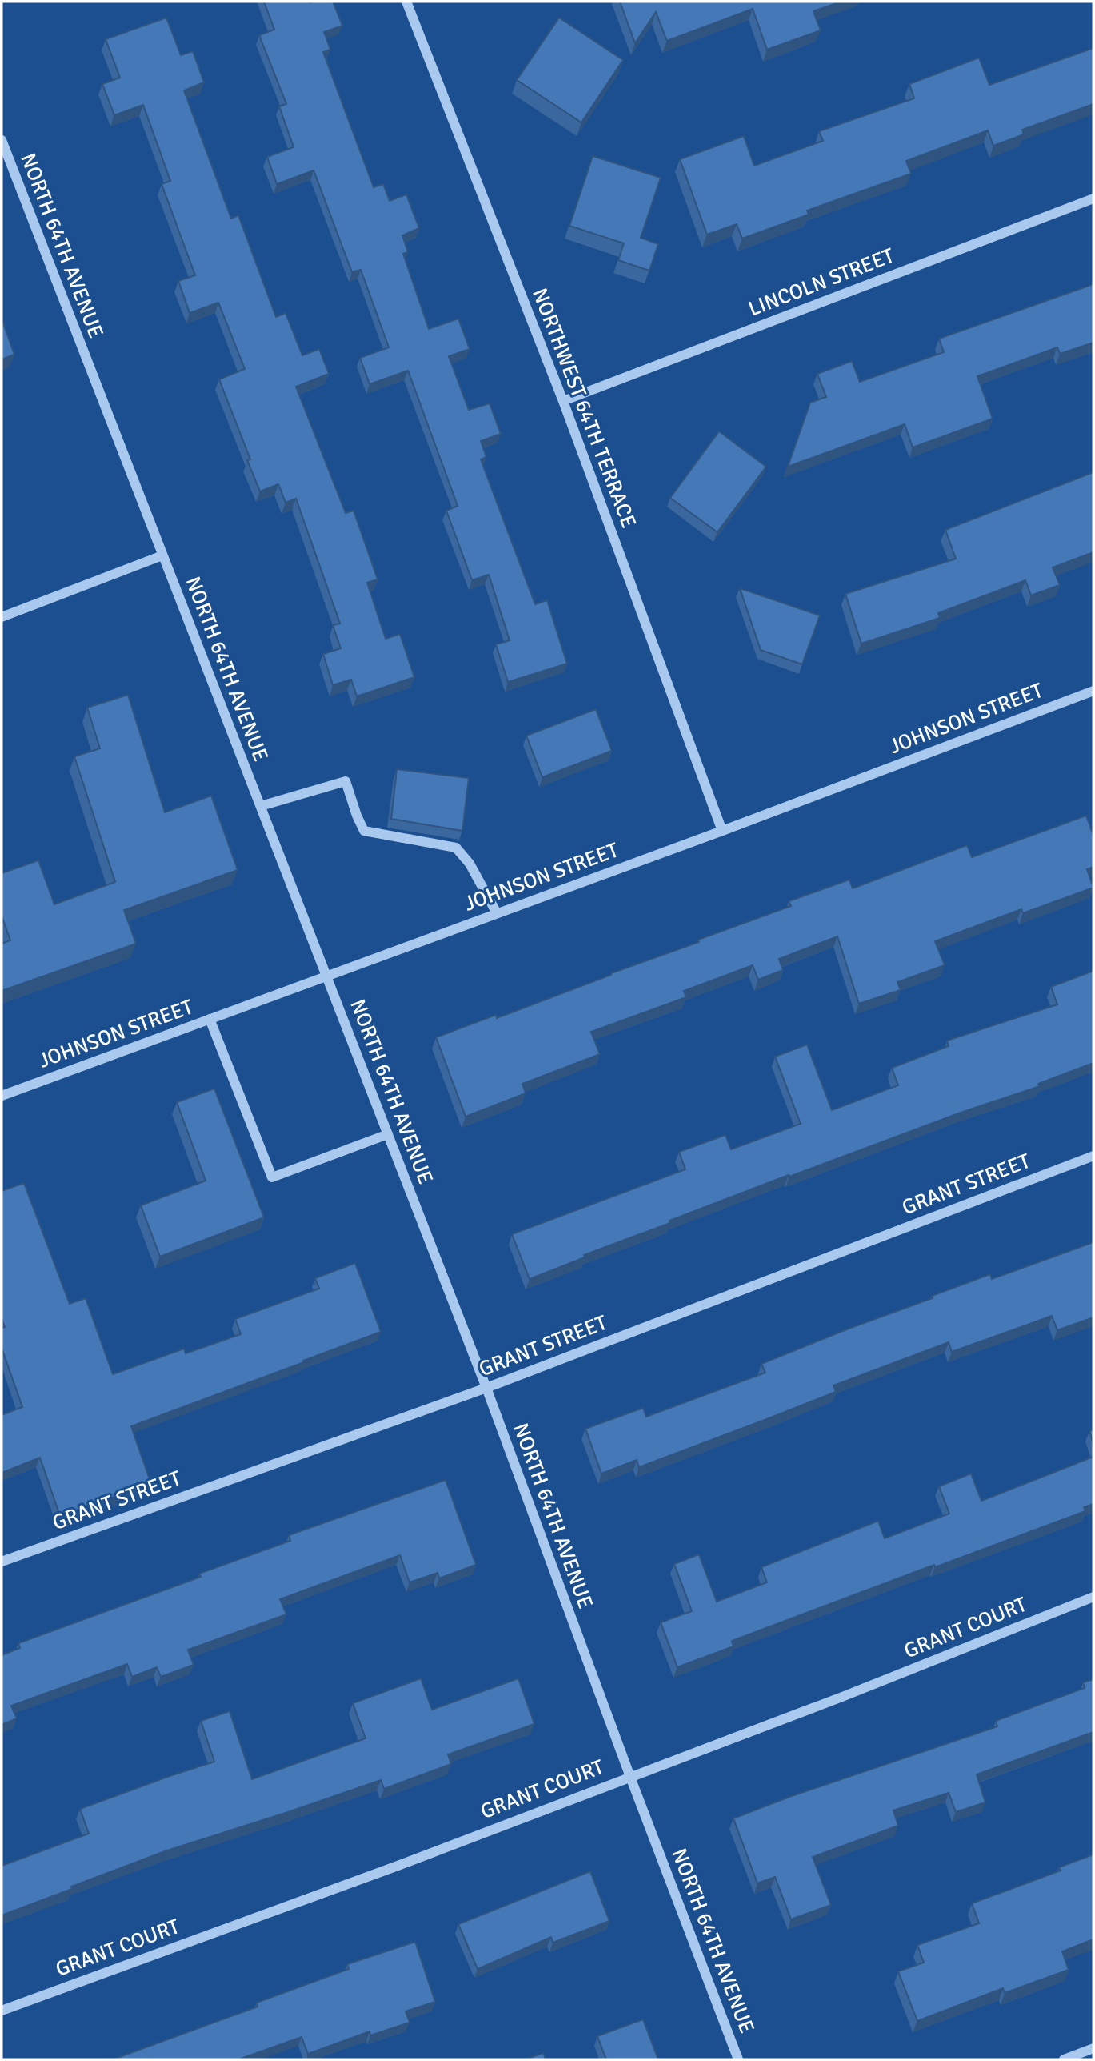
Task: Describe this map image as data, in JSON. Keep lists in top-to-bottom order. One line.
{"streets":{"street":["NORTH 64TH AVENUE","LINCOLN STREET","NORTHWEST 64TH TERRACE","JOHNSON STREET","GRANT STREET","GRANT COURT"]},"crossings":[["NORTH 64TH AVENUE","JOHNSON STREET"],["NORTH 64TH AVENUE","GRANT STREET"],["NORTH 64TH AVENUE","GRANT COURT"],["LINCOLN STREET","NORTHWEST 64TH TERRACE"],["NORTHWEST 64TH TERRACE","JOHNSON STREET"]]}
